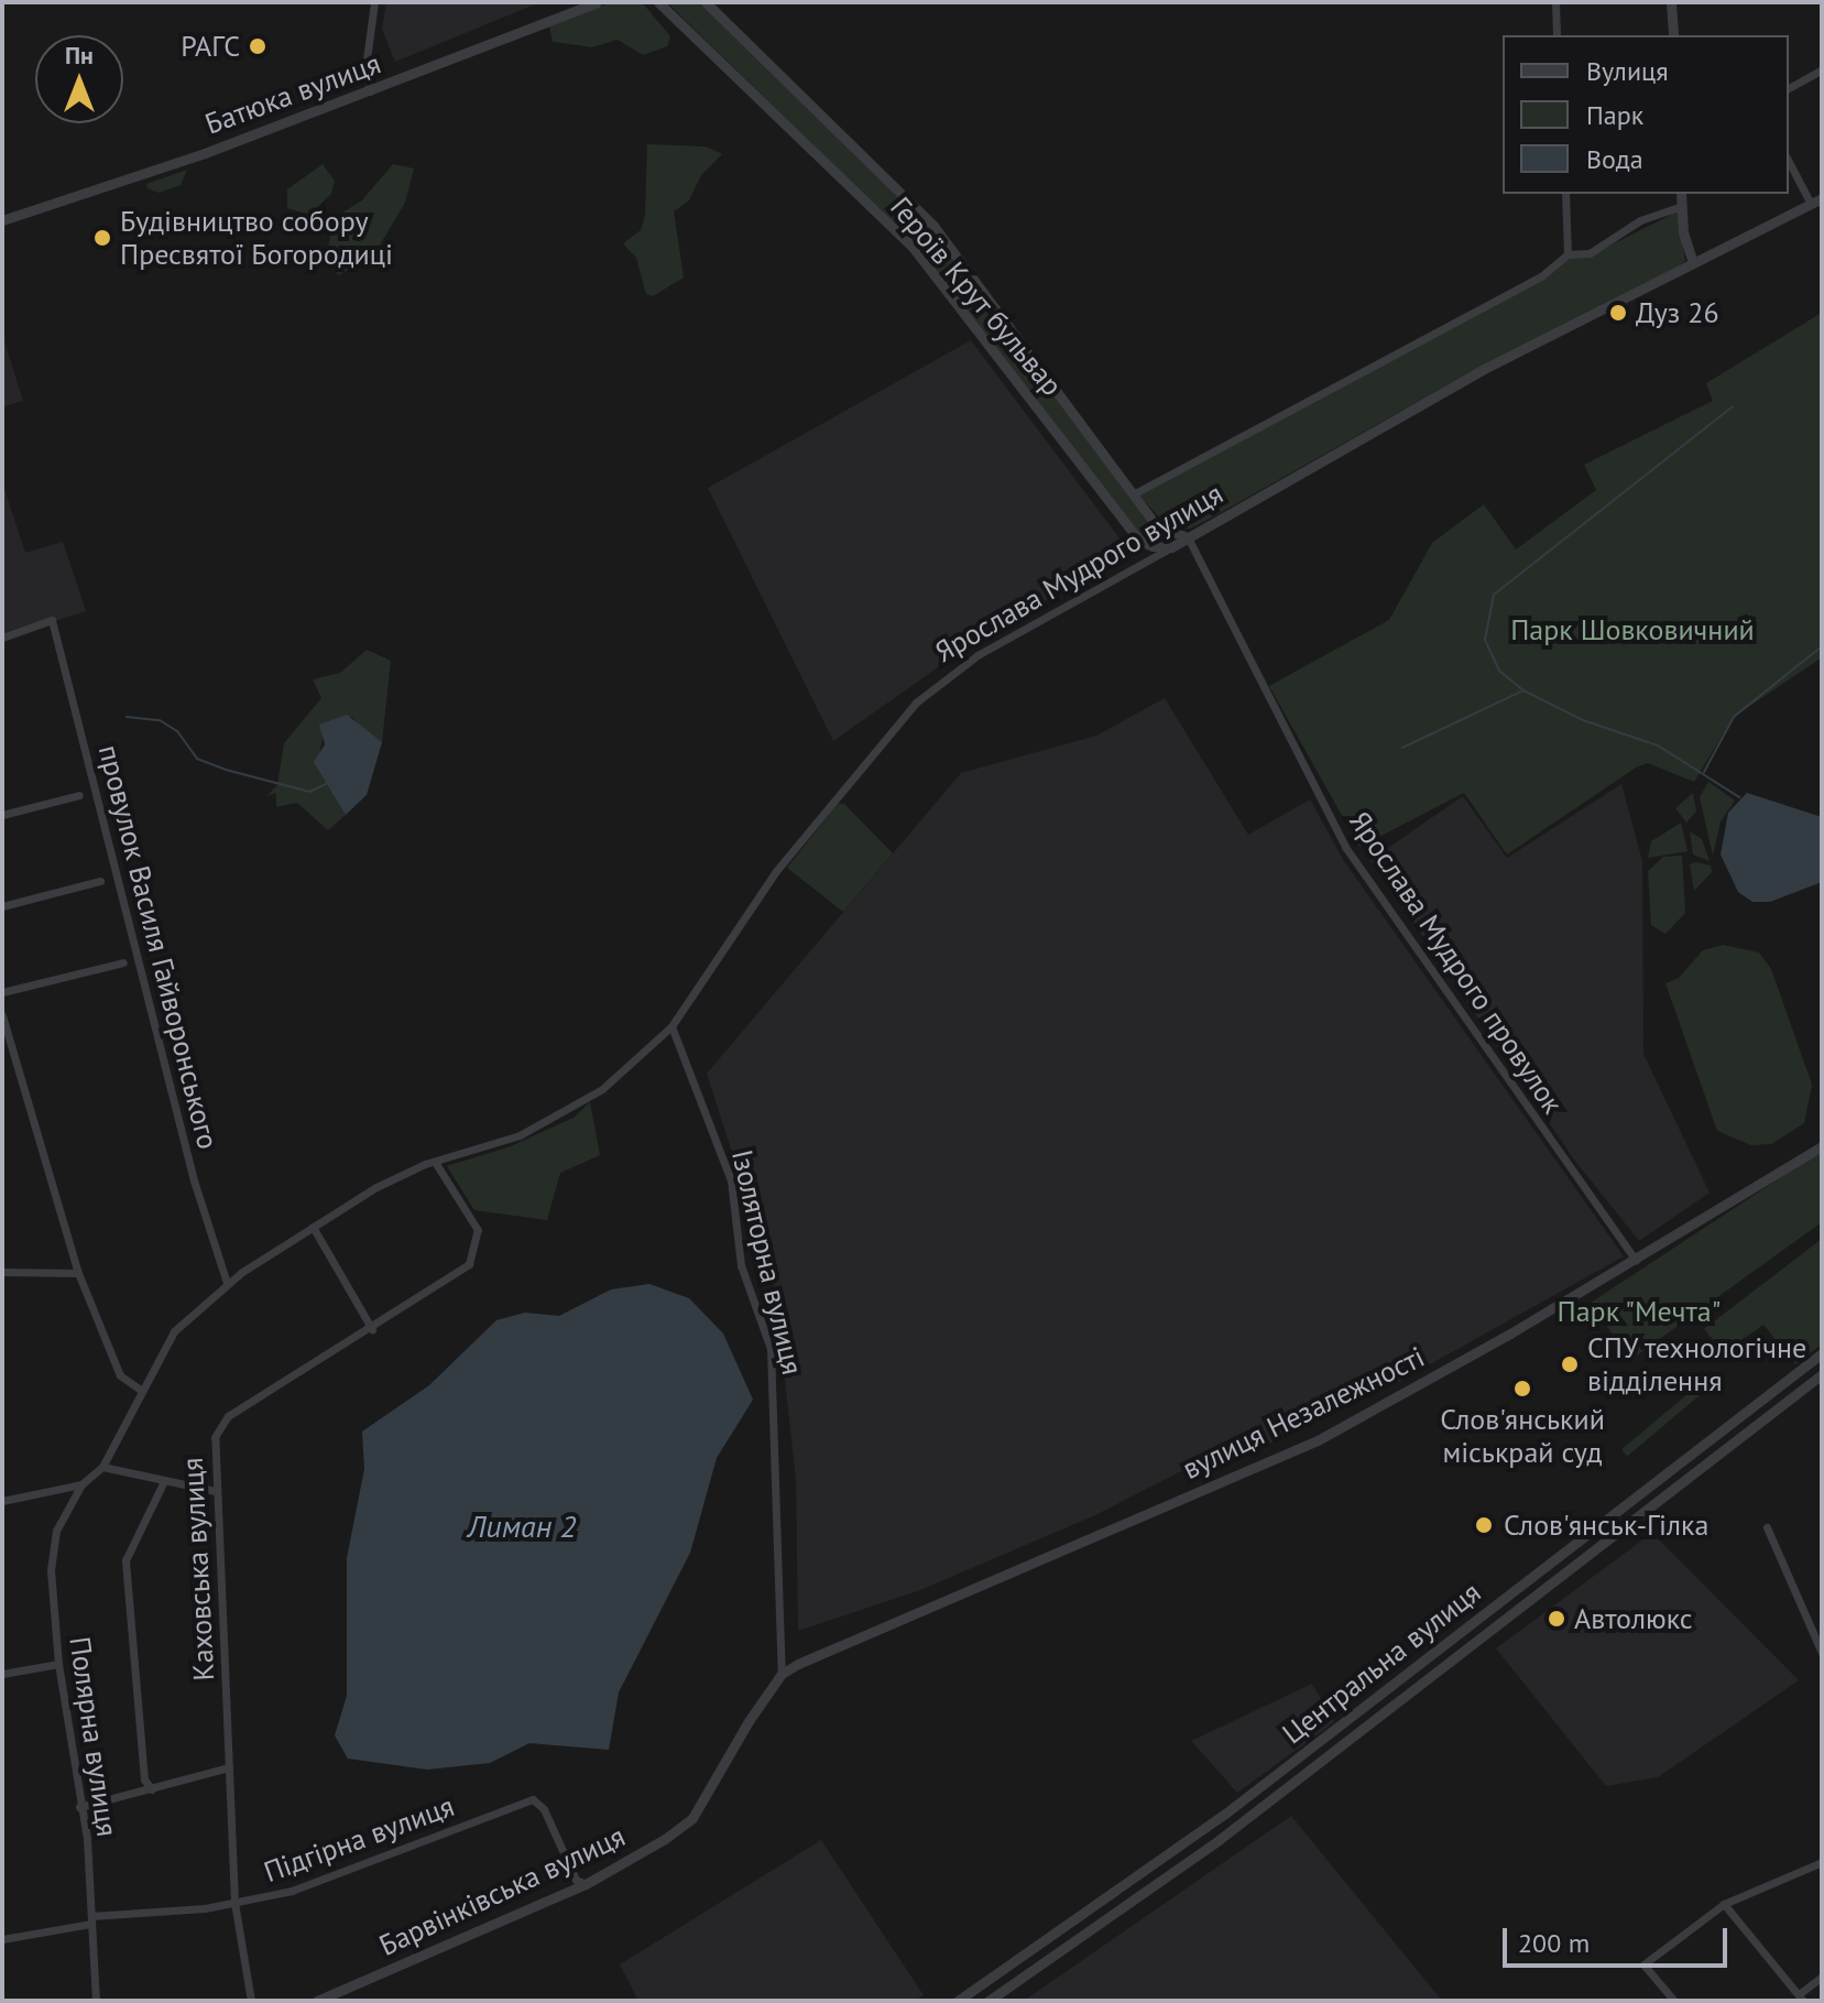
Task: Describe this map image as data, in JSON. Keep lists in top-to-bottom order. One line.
{"streets":{"street":["Батюка вулиця","Героїв Крут бульвар","Ярослава Мудрого вулиця","провулок Василя Гайворонського","Ярослава Мудрого провулок","Ізоляторна вулиця","вулиця Незалежності","Каховська вулиця","Центральна вулиця","Полярна вулиця","Підгірна вулиця","Барвінківська вулиця"]},"crossings":[["Героїв Крут бульвар","Ярослава Мудрого вулиця"],["Героїв Крут бульвар","Ярослава Мудрого провулок"],["Ярослава Мудрого вулиця","провулок Василя Гайворонського"],["Ярослава Мудрого вулиця","Ярослава Мудрого провулок"],["Ярослава Мудрого вулиця","Ізоляторна вулиця"],["Ярослава Мудрого вулиця","Каховська вулиця"],["Ярослава Мудрого вулиця","Полярна вулиця"],["Ярослава Мудрого провулок","вулиця Незалежності"],["Ізоляторна вулиця","вулиця Незалежності"],["Ізоляторна вулиця","Барвінківська вулиця"],["вулиця Незалежності","Барвінківська вулиця"],["Каховська вулиця","Підгірна вулиця"],["Полярна вулиця","Підгірна вулиця"],["Підгірна вулиця","Барвінківська вулиця"]],"water":["Лиман 2"],"parks":["Парк Шовковичний","Парк \"Мечта\""],"places":["РАГС","Будівництво собору Пресвятої Богородиці","Дуз 26","СПУ технологічне відділення","Слов'янський міськрай суд","Слов'янськ-Гілка","Автолюкс"],"legend":["Вулиця","Парк","Вода"],"scale_bar":"200 m","north":"top"}
